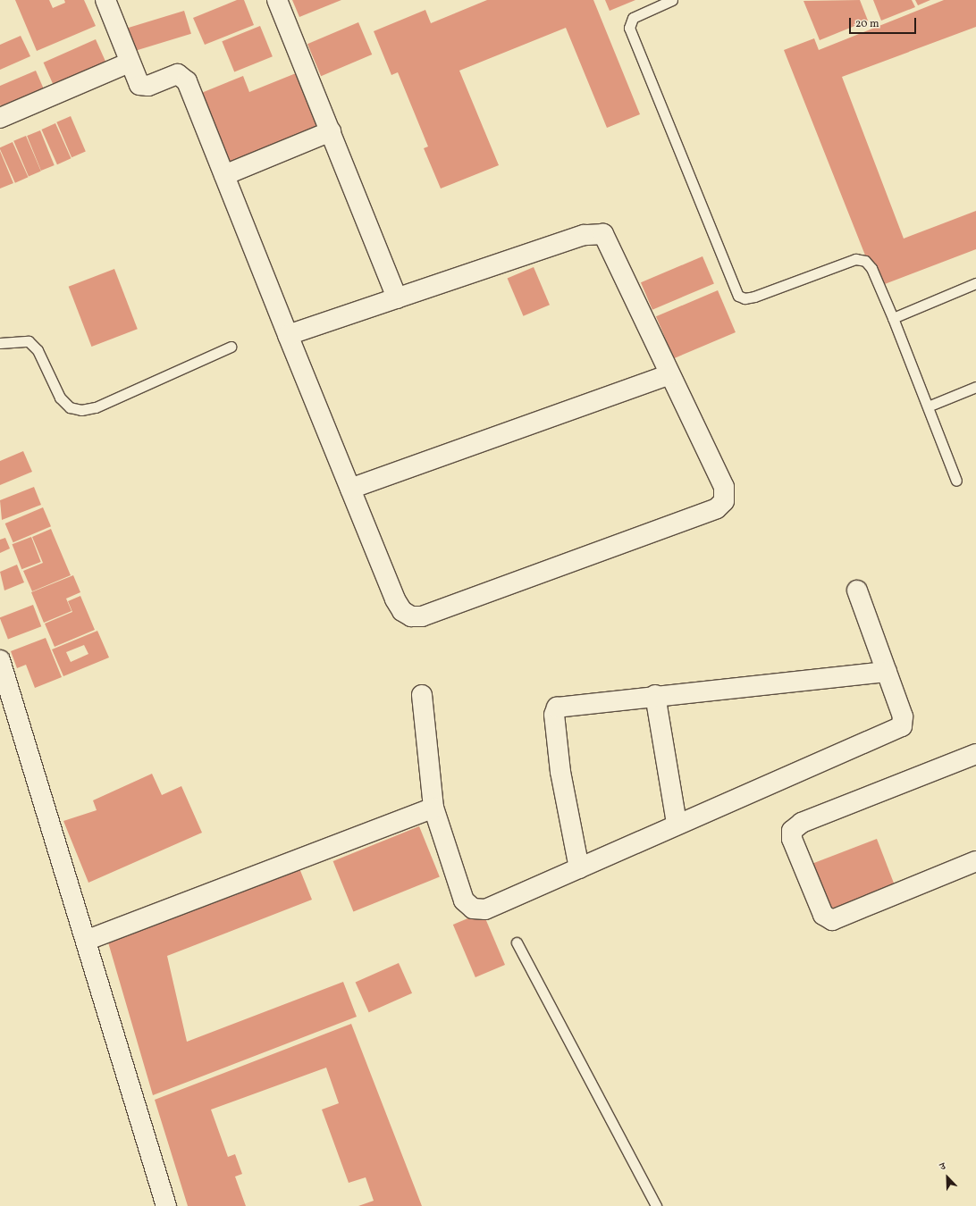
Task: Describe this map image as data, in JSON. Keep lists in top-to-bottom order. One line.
{"scale_bar":"20 m","north":"top left"}
